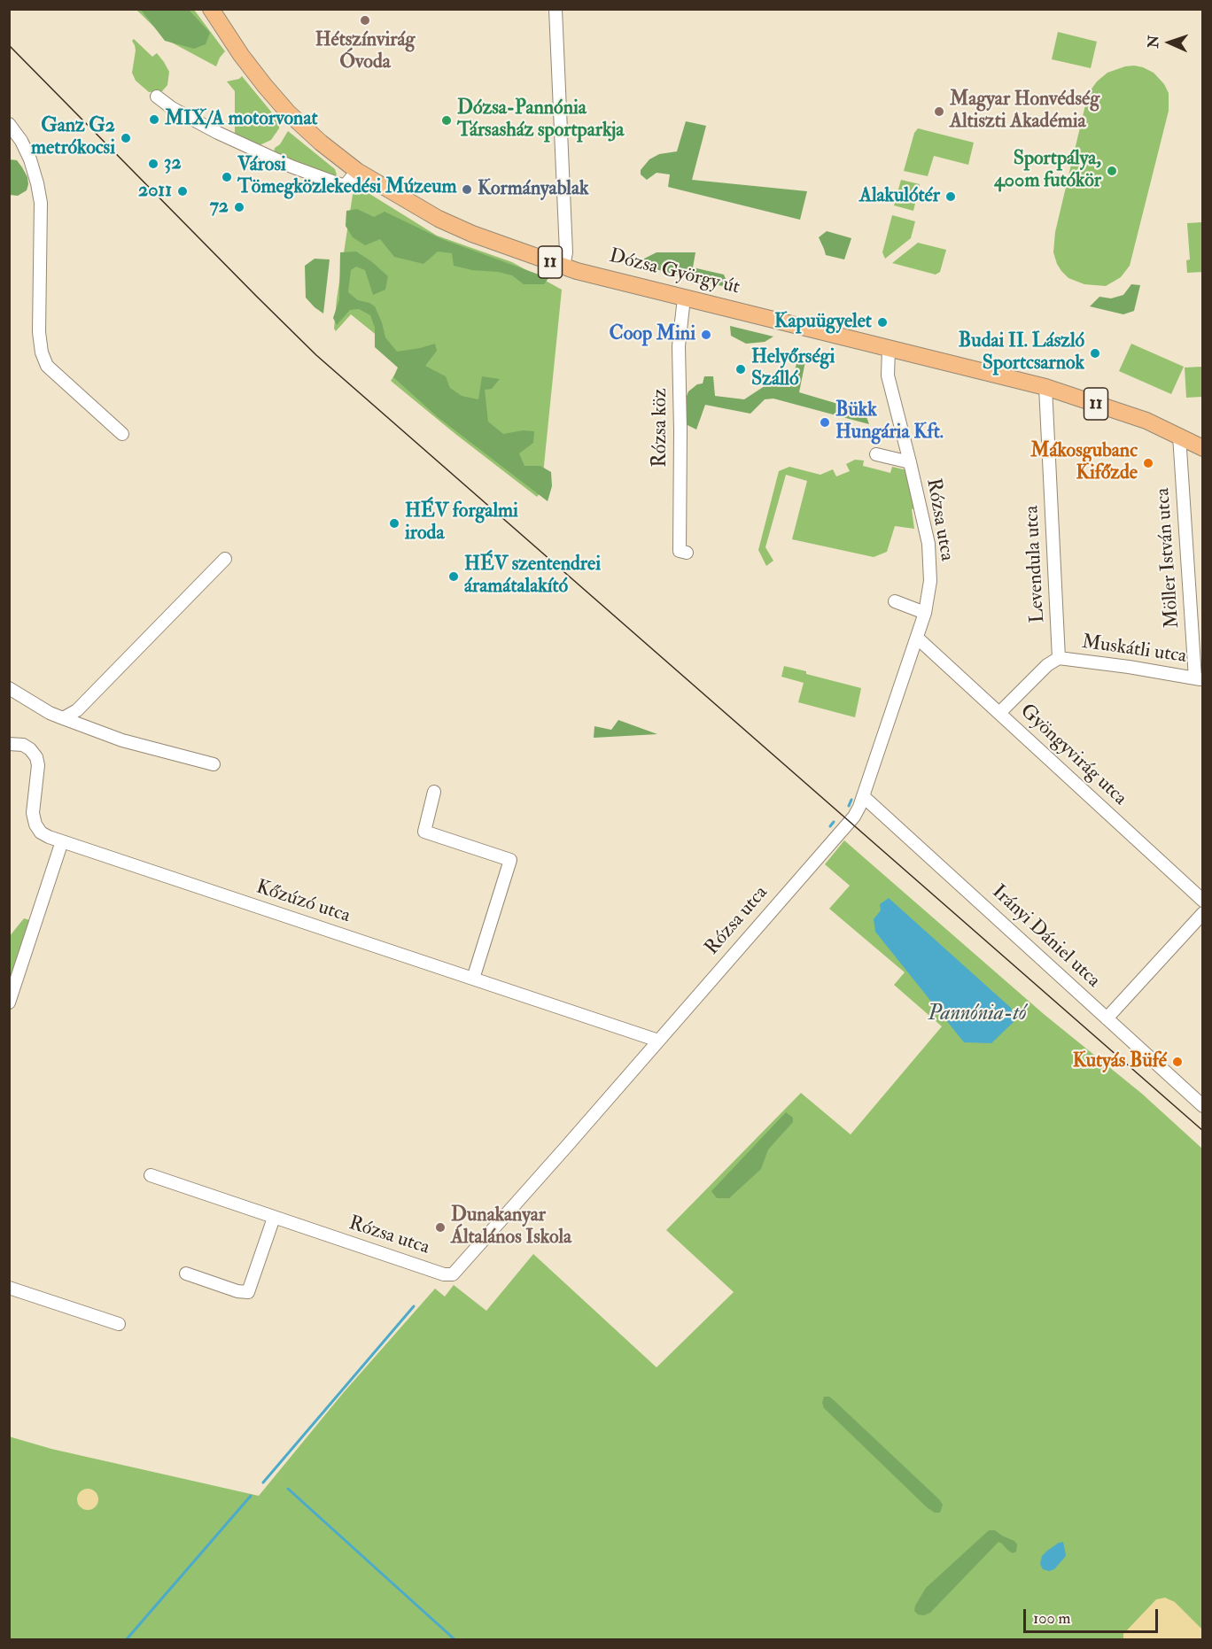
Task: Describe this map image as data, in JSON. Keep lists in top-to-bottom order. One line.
{"streets":{"main road":["11","Dózsa György út"],"street":["Rózsa köz","Rózsa utca","Möller István utca","Levendula utca","Muskátli utca","Gyöngyvirág utca","Kőzúzó utca","Irányi Dániel utca"]},"crossings":[["Dózsa György út","Rózsa köz"],["Dózsa György út","Rózsa utca"],["Dózsa György út","Möller István utca"],["Dózsa György út","Levendula utca"],["Rózsa utca","Gyöngyvirág utca"],["Rózsa utca","Kőzúzó utca"],["Rózsa utca","Irányi Dániel utca"],["Möller István utca","Muskátli utca"],["Levendula utca","Muskátli utca"]],"water":["Pannónia-tó"],"places":["Hétszínvirág Óvoda","Magyar Honvédség Altiszti Akadémia","MIX/A motorvonat","Dózsa-Pannónia Társasház sportparkja","Ganz G2 metrókocsi","32","Sportpálya, 400m futókör","Városi Tömegközlekedési Múzeum","Kormányablak","2011","Alakulótér","72","Kapuügyelet","Coop Mini","Budai II. László Sportcsarnok","Helyőrségi Szálló","Bükk Hungária Kft.","Mákosgubanc Kifőzde","HÉV forgalmi iroda","HÉV szentendrei áramátalakító","Kutyás Büfé","Dunakanyar Általános Iskola"],"scale_bar":"100 m","north":"left"}
